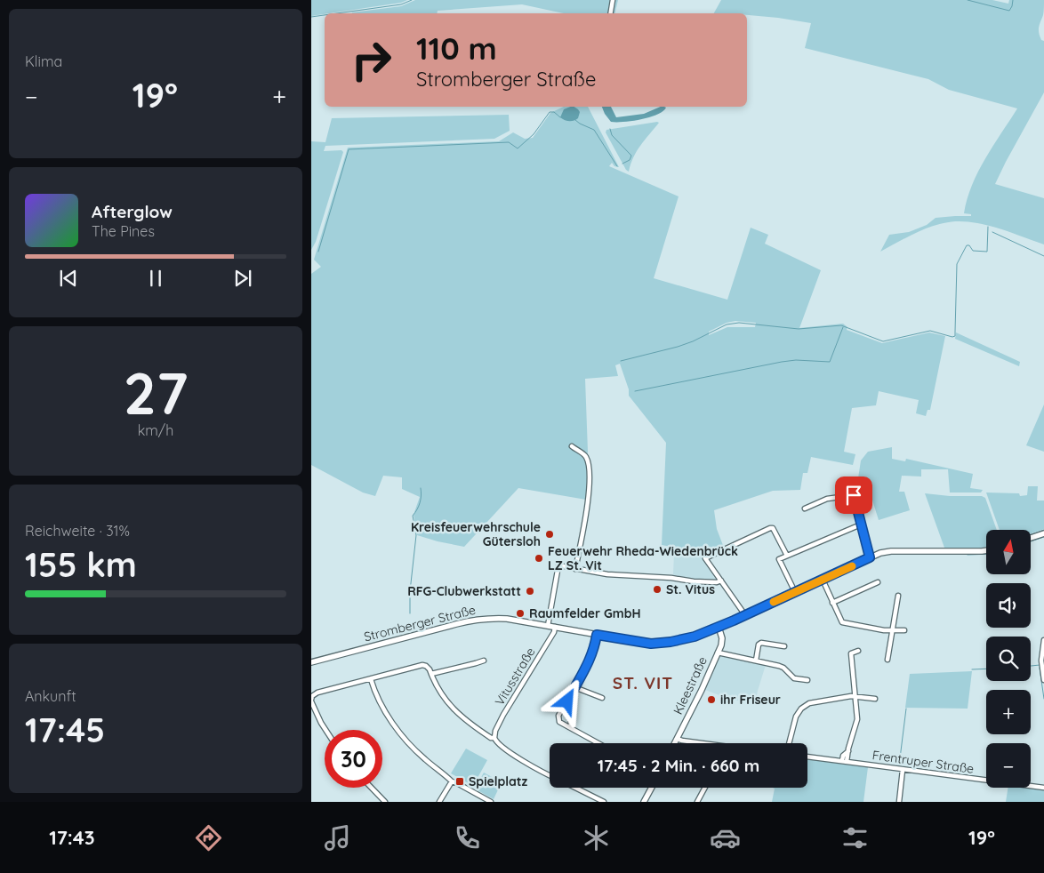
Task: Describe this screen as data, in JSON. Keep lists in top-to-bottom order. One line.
{"streets":{"main road":["Stromberger Straße","Kleestraße"],"street":["Vitusstraße","Frentruper Straße"]},"crossings":[["Stromberger Straße","Vitusstraße"],["Stromberger Straße","Kleestraße"]],"districts":["ST. VIT"],"places":{"other":["Kreisfeuerwehrschule Gütersloh","Feuerwehr Rheda-Wiedenbrück LZ St. Vit","St. Vitus","RFG-Clubwerkstatt","Raumfelder GmbH","ihr Friseur"],"transit":["Spielplatz"]},"north":"top","page":{"tile":["Klima",["27","km/h"],["Reichweite · 31%","155 km"],["Ankunft","17:45"]],"turn":["110 m","Stromberger Straße"],"heat":["−","19°","+"],"song":["Afterglow","The Pines"],"map_buttons":["+","−"],"limit":"30","trip":"17:45 · 2 Min. · 660 m","tabs":["17:43","19°"]}}
